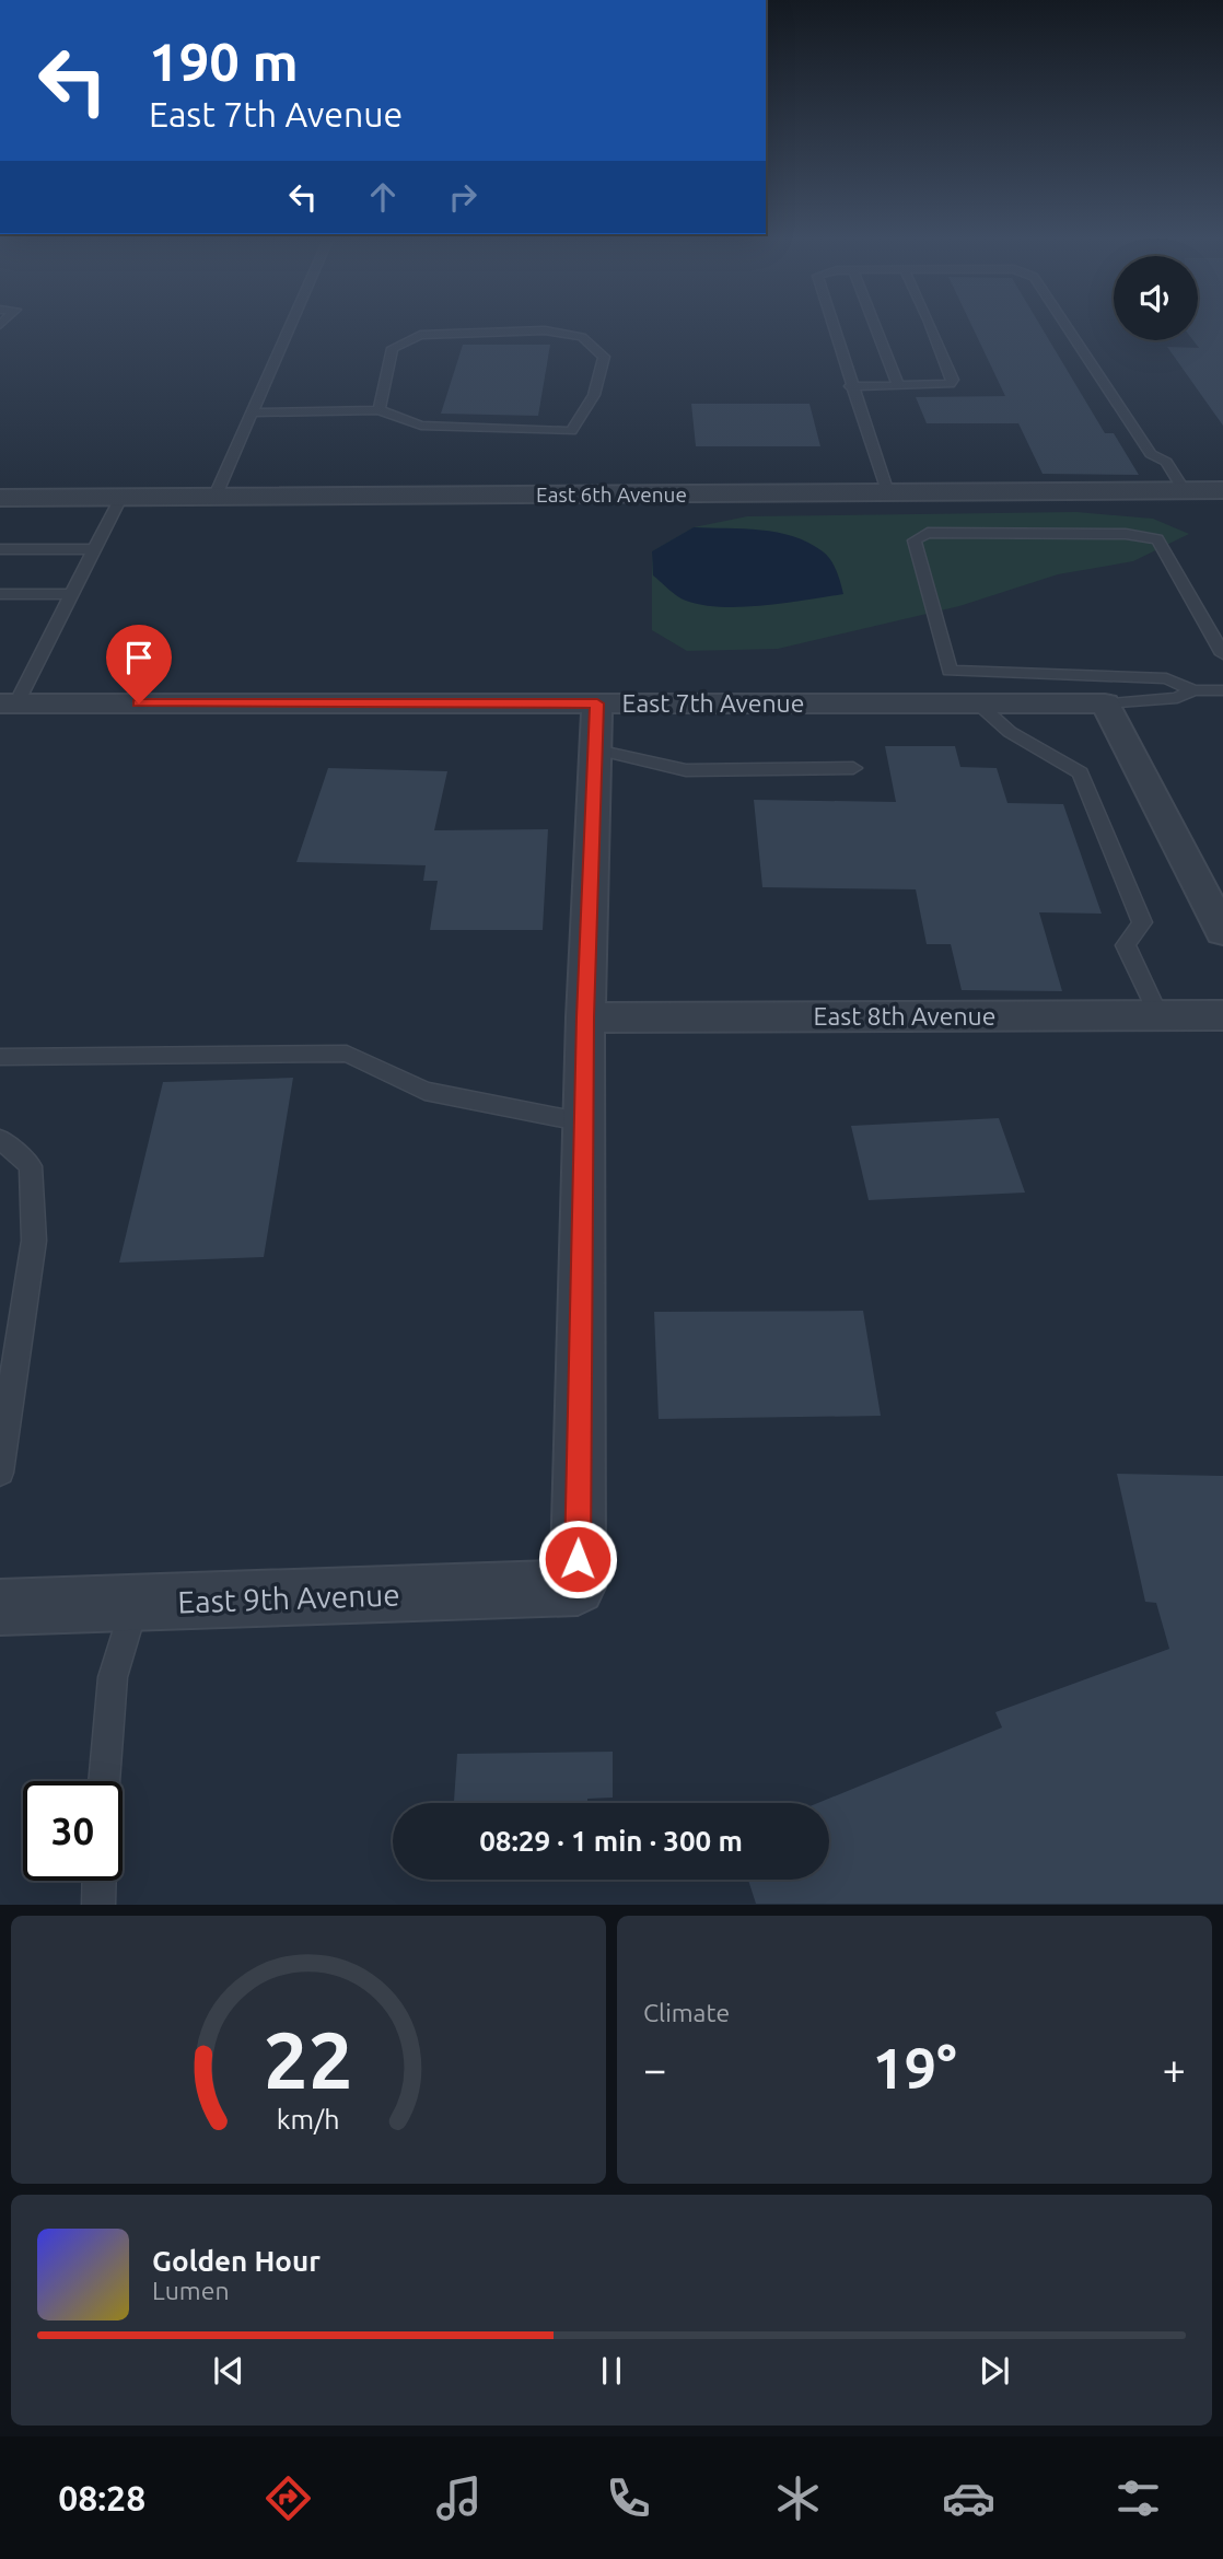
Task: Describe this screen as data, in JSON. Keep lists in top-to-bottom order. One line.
{"streets":{"street":["East 6th Avenue","East 7th Avenue","East 8th Avenue","East 9th Avenue"]},"page":{"turn":["190 m","East 7th Avenue"],"limit":"30","trip":"08:29 · 1 min · 300 m","tile":"Climate","heat":["−","19°","+"],"song":["Golden Hour","Lumen"],"tabs":"08:28","gauge":["22","km/h"]}}
